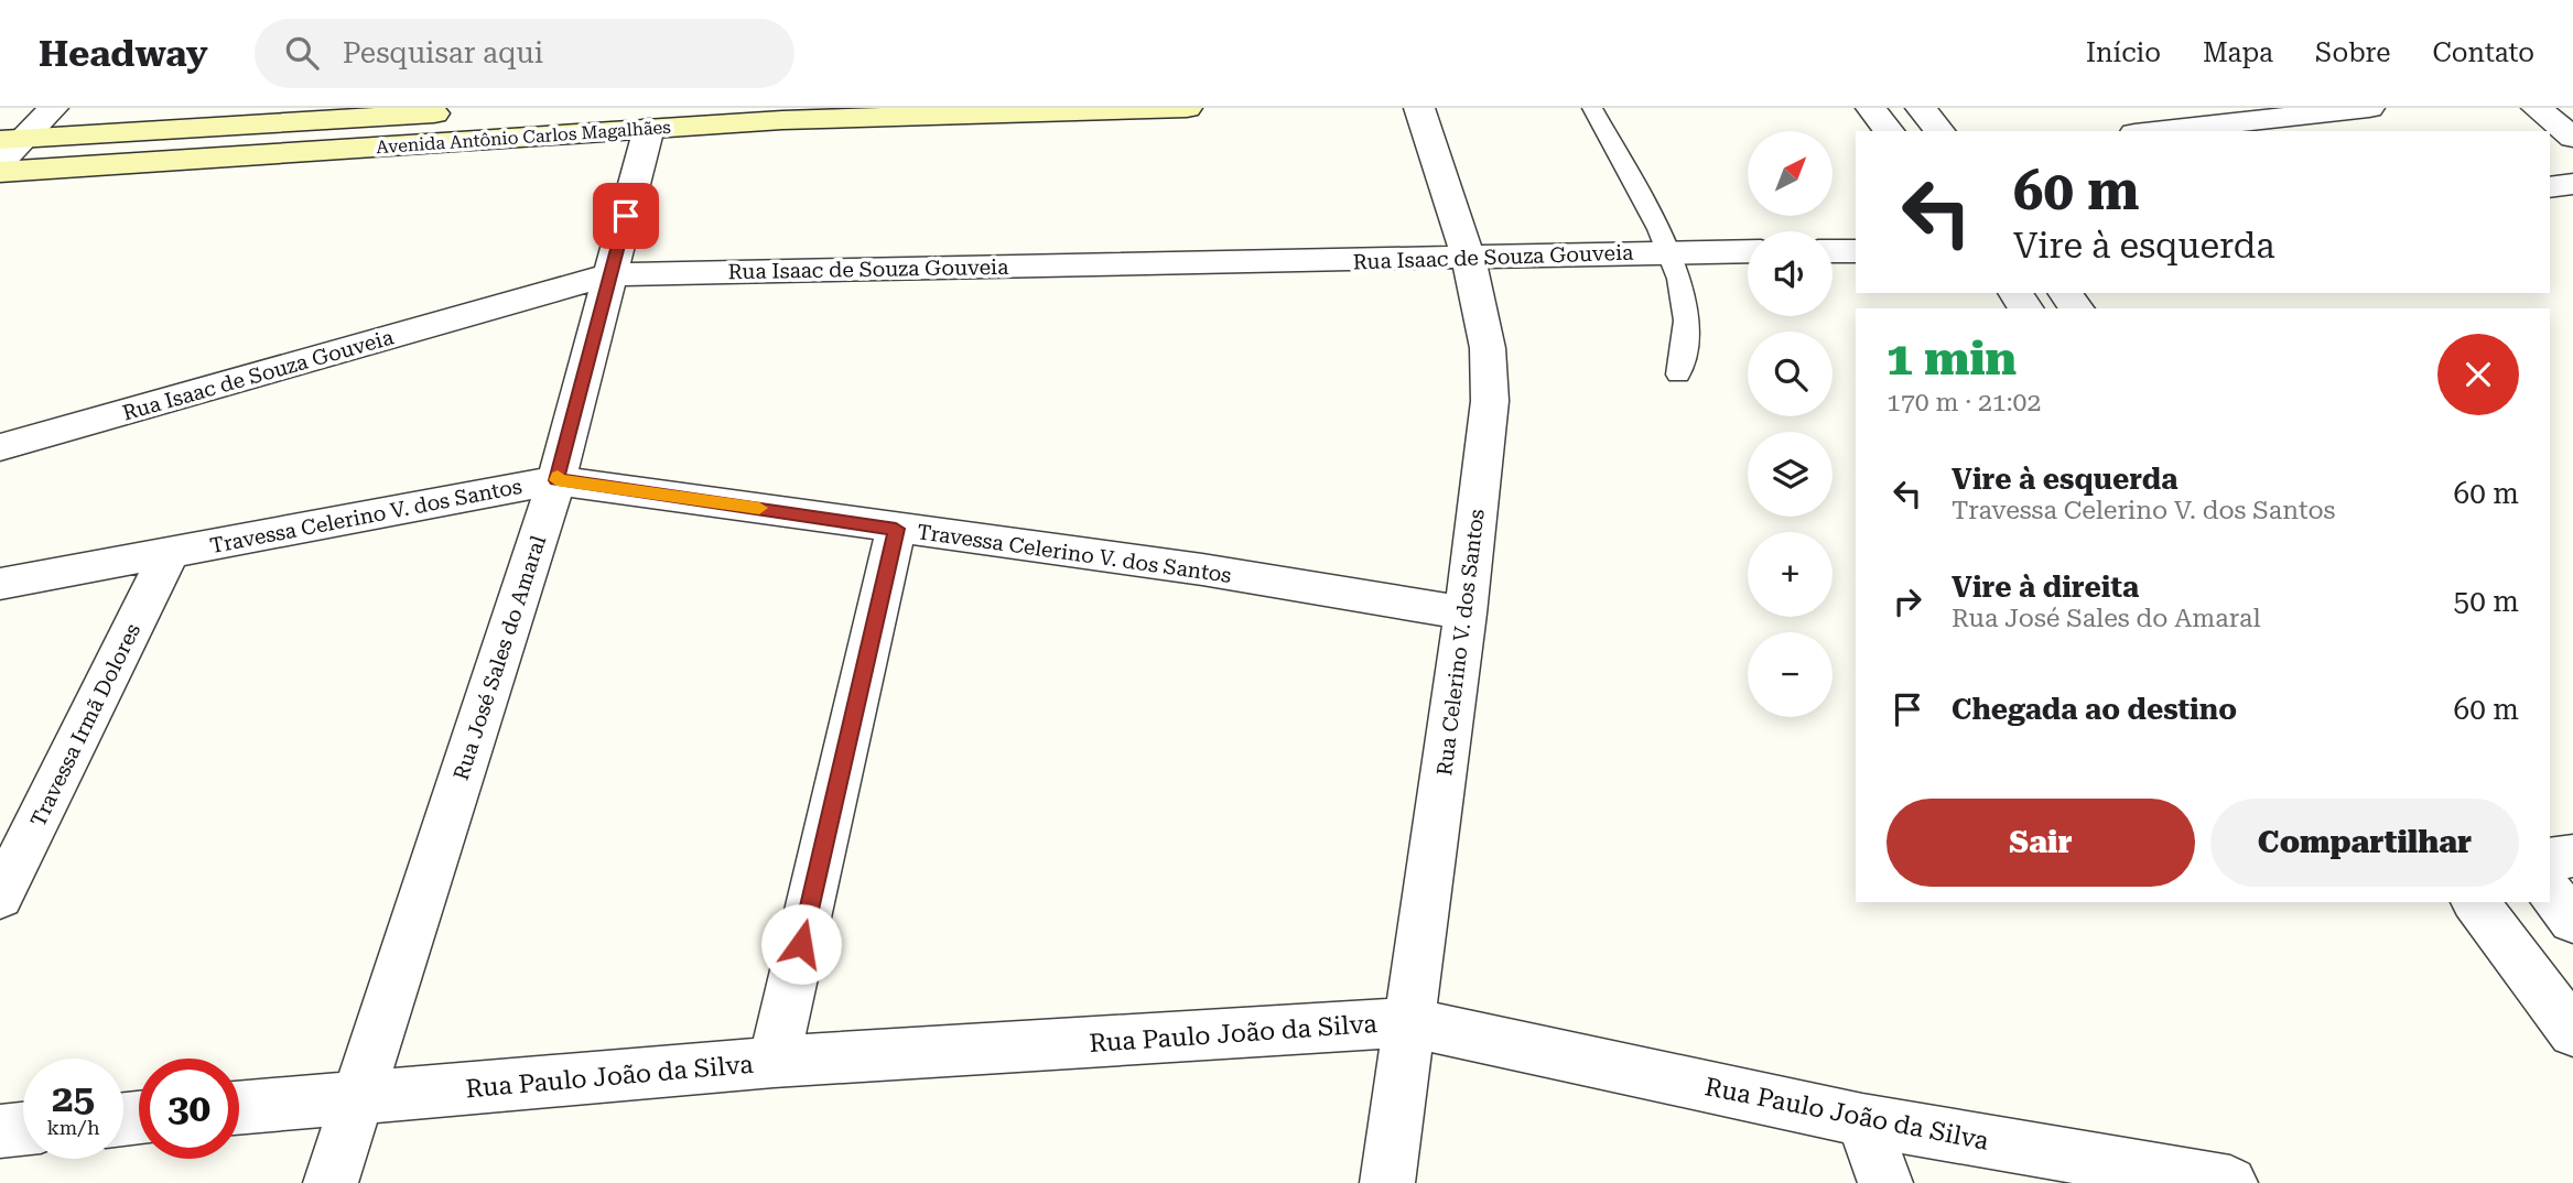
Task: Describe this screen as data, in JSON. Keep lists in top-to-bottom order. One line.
{"streets":{"main road":["Avenida Antônio Carlos Magalhães"],"street":["Rua Isaac de Souza Gouveia","Travessa Celerino V. dos Santos","Rua Celerino V. dos Santos","Rua José Sales do Amaral","Travessa Irmã Dolores","Rua Paulo João da Silva"]},"crossings":[["Avenida Antônio Carlos Magalhães","Rua José Sales do Amaral"],["Rua Isaac de Souza Gouveia","Rua Celerino V. dos Santos"],["Rua Isaac de Souza Gouveia","Rua José Sales do Amaral"],["Travessa Celerino V. dos Santos","Rua Celerino V. dos Santos"],["Travessa Celerino V. dos Santos","Rua José Sales do Amaral"],["Travessa Celerino V. dos Santos","Travessa Irmã Dolores"],["Rua Celerino V. dos Santos","Rua Paulo João da Silva"],["Rua José Sales do Amaral","Rua Paulo João da Silva"]],"north":"top right","page":{"header":"Headway","search":"Pesquisar aqui","nav":["Início","Mapa","Sobre","Contato"],"map_buttons":["+","−"],"turn":["60 m","Vire à esquerda"],"heading":["1 min","170 m · 21:02"],"list":[{"name":"Vire à esquerda","note":"Travessa Celerino V. dos Santos","value":"60 m"},{"name":"Vire à direita","note":"Rua José Sales do Amaral","value":"50 m"},{"name":"Chegada ao destino","value":"60 m"}],"buttons":["Sair","Compartilhar"],"speed":"25 km/h","limit":"30"}}
